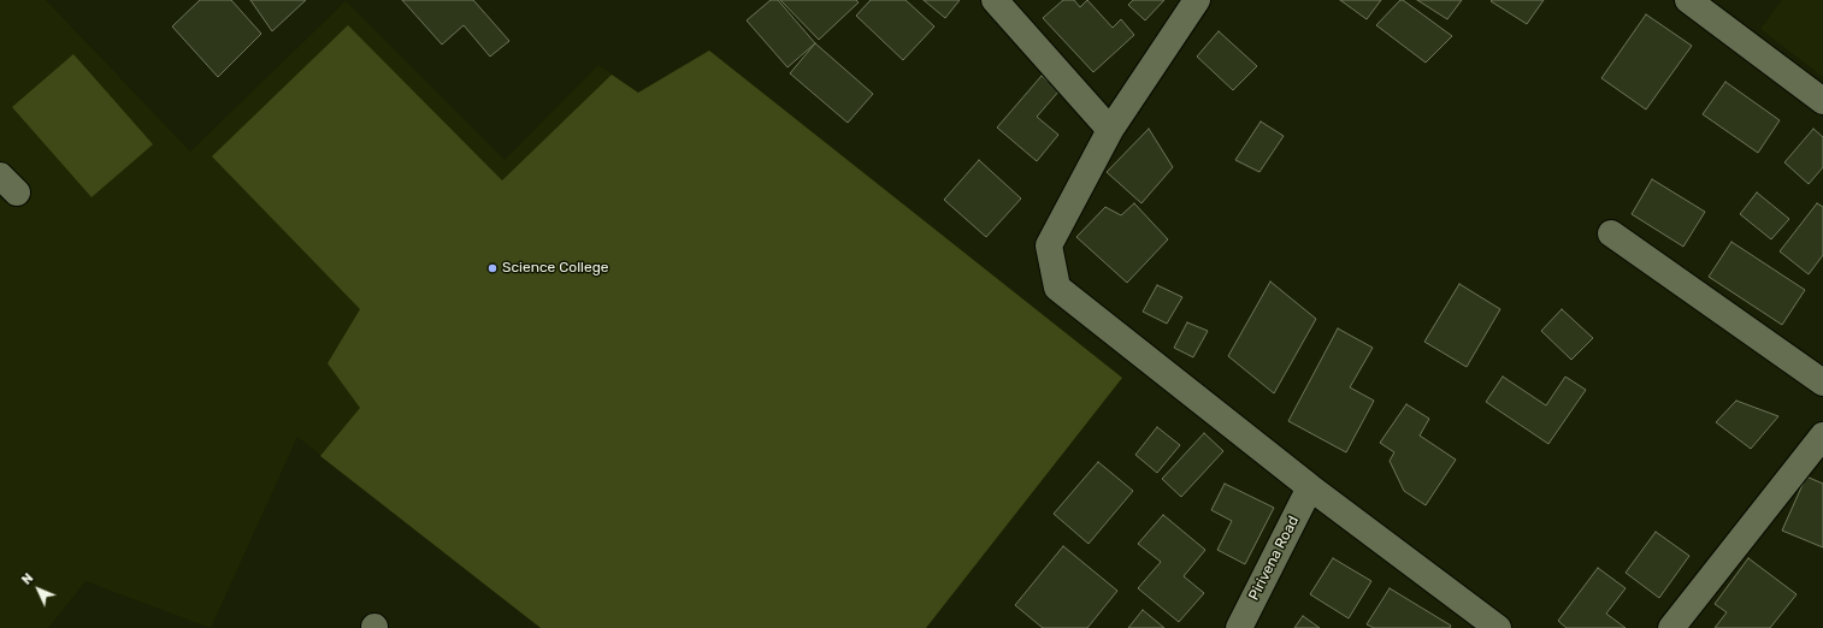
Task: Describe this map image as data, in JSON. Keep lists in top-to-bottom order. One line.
{"streets":{"street":["Pirivena Road"]},"places":["Science College"],"north":"top left"}
